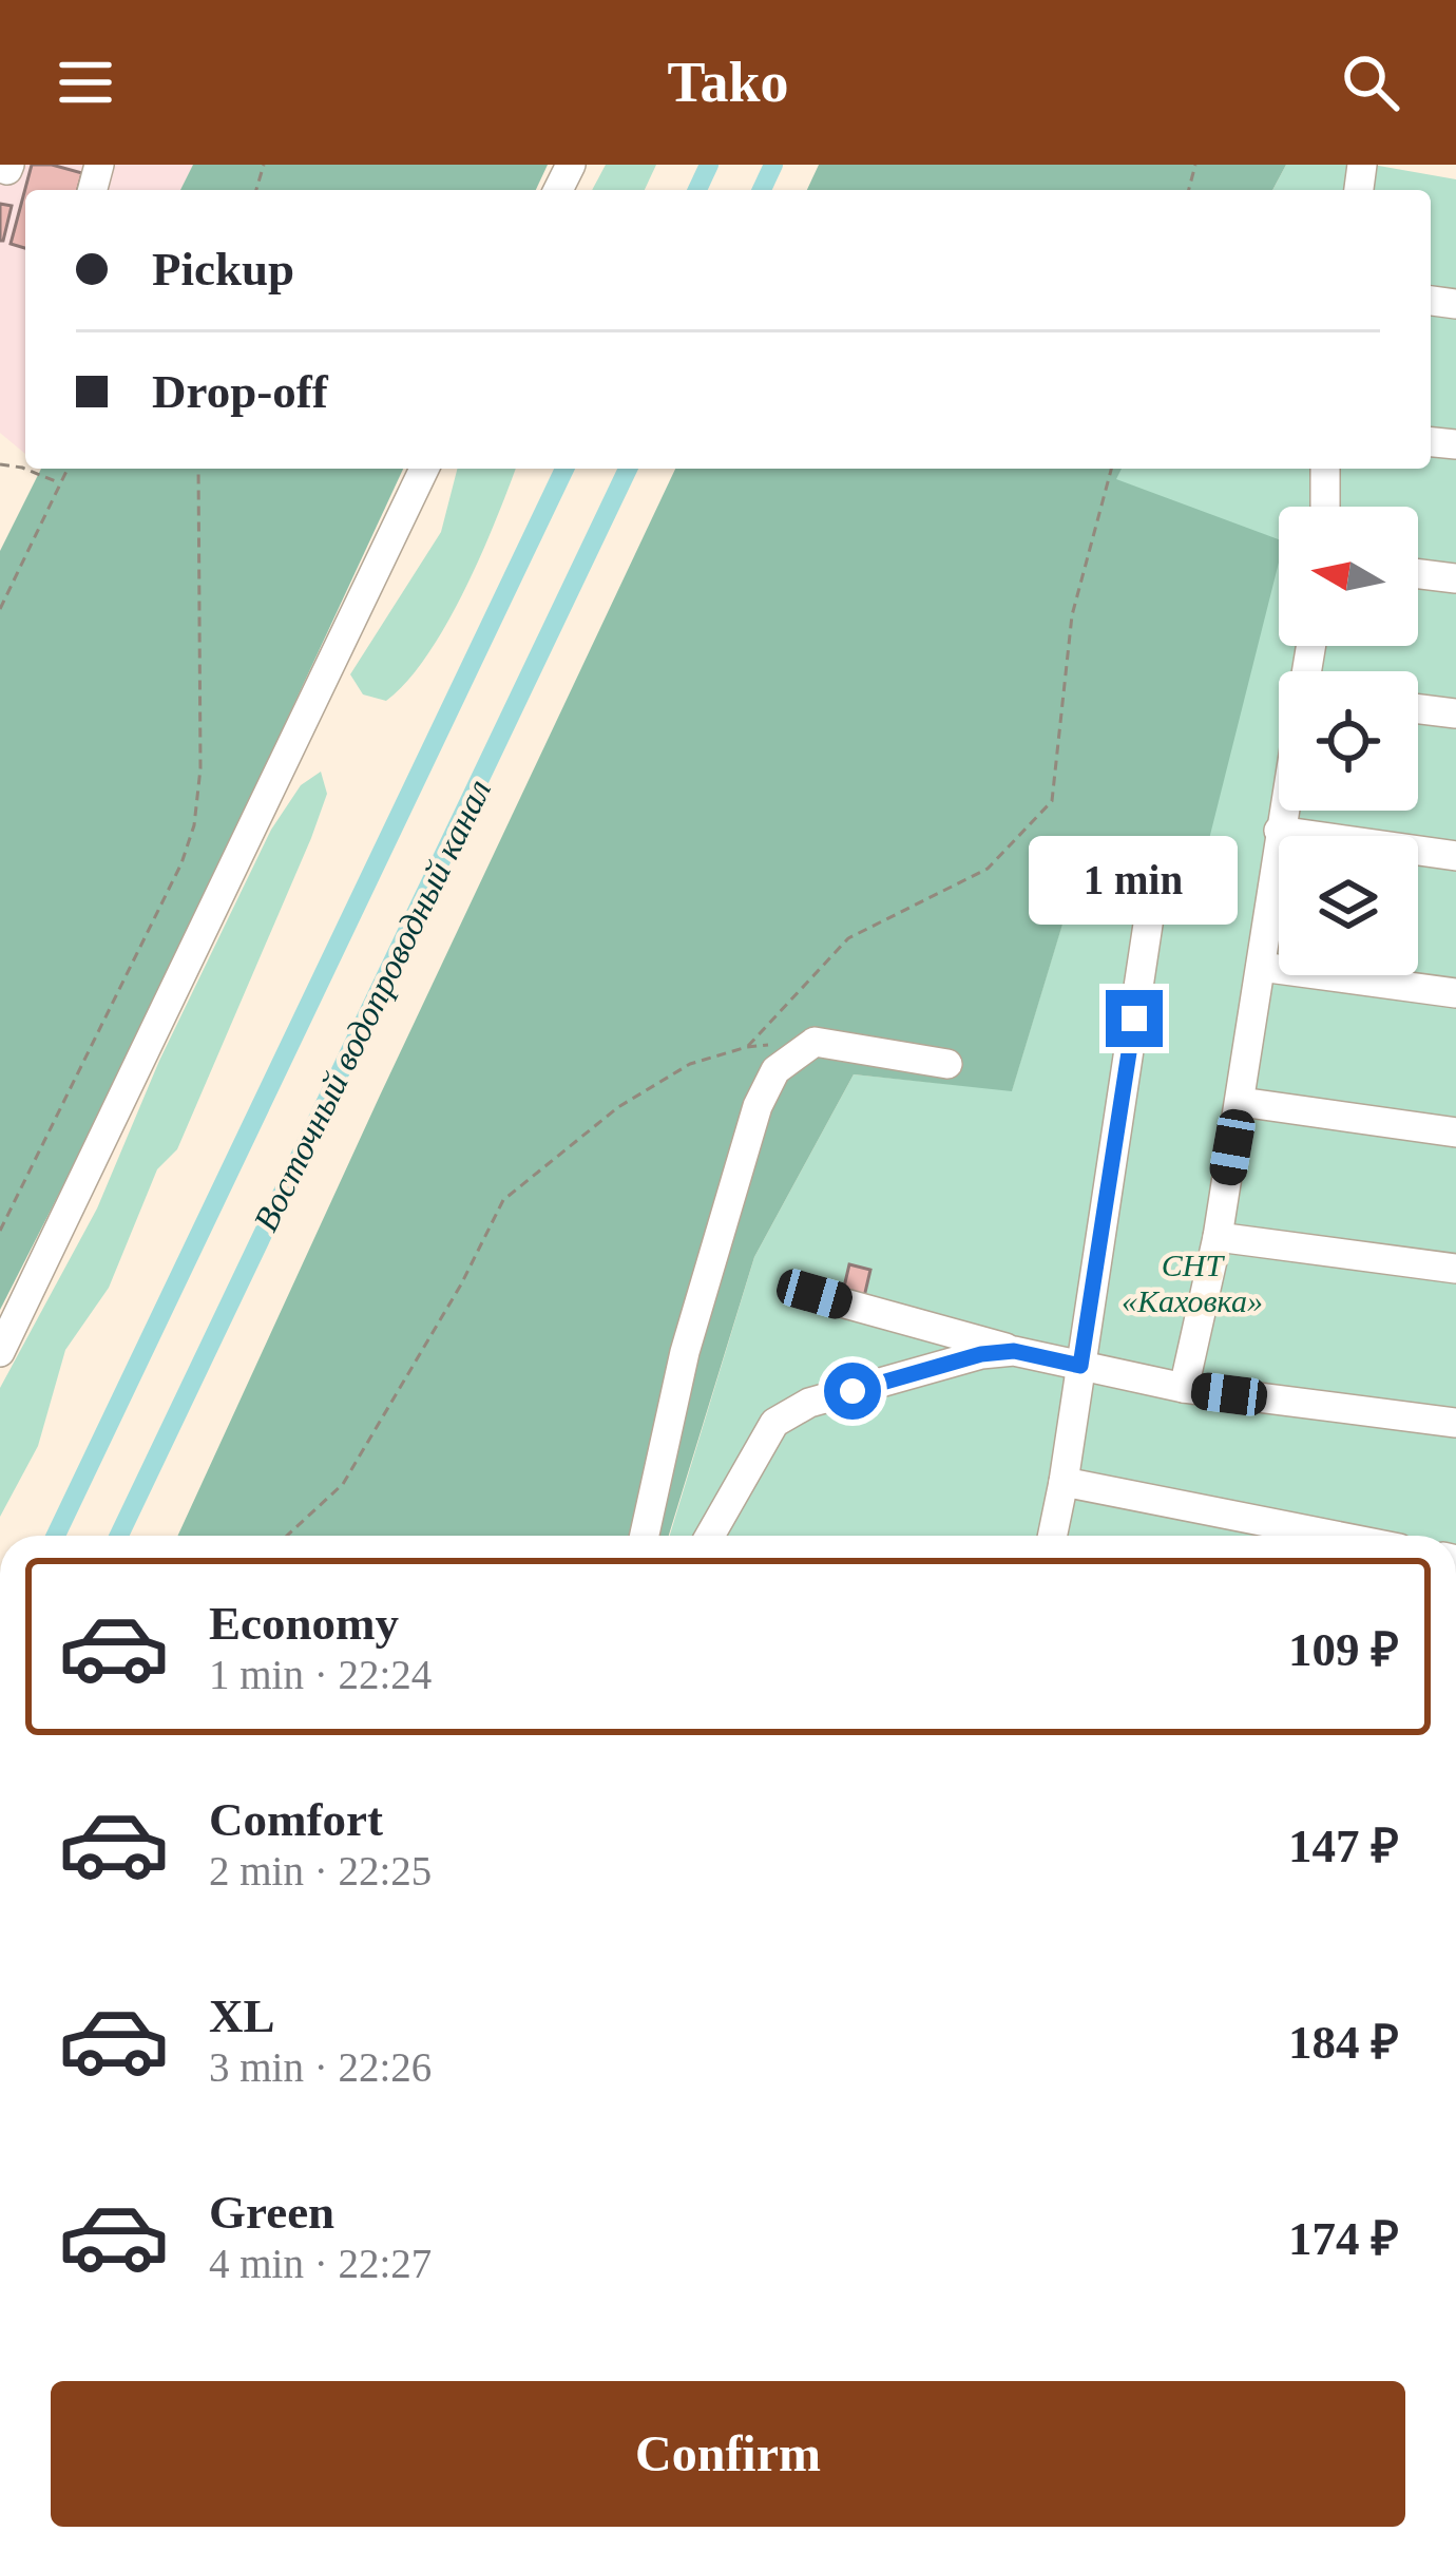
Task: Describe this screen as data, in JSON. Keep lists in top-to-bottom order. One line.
{"water":["Восточный водопроводный канал"],"parks":["СНТ «Каховка»"],"north":"left","page":{"header":"Tako","banner":["Pickup","Drop-off"],"bubble":"1 min","list":[{"name":"Economy","note":"1 min · 22:24","value":"109 ₽"},{"name":"Comfort","note":"2 min · 22:25","value":"147 ₽"},{"name":"XL","note":"3 min · 22:26","value":"184 ₽"},{"name":"Green","note":"4 min · 22:27","value":"174 ₽"}],"buttons":"Confirm"}}
